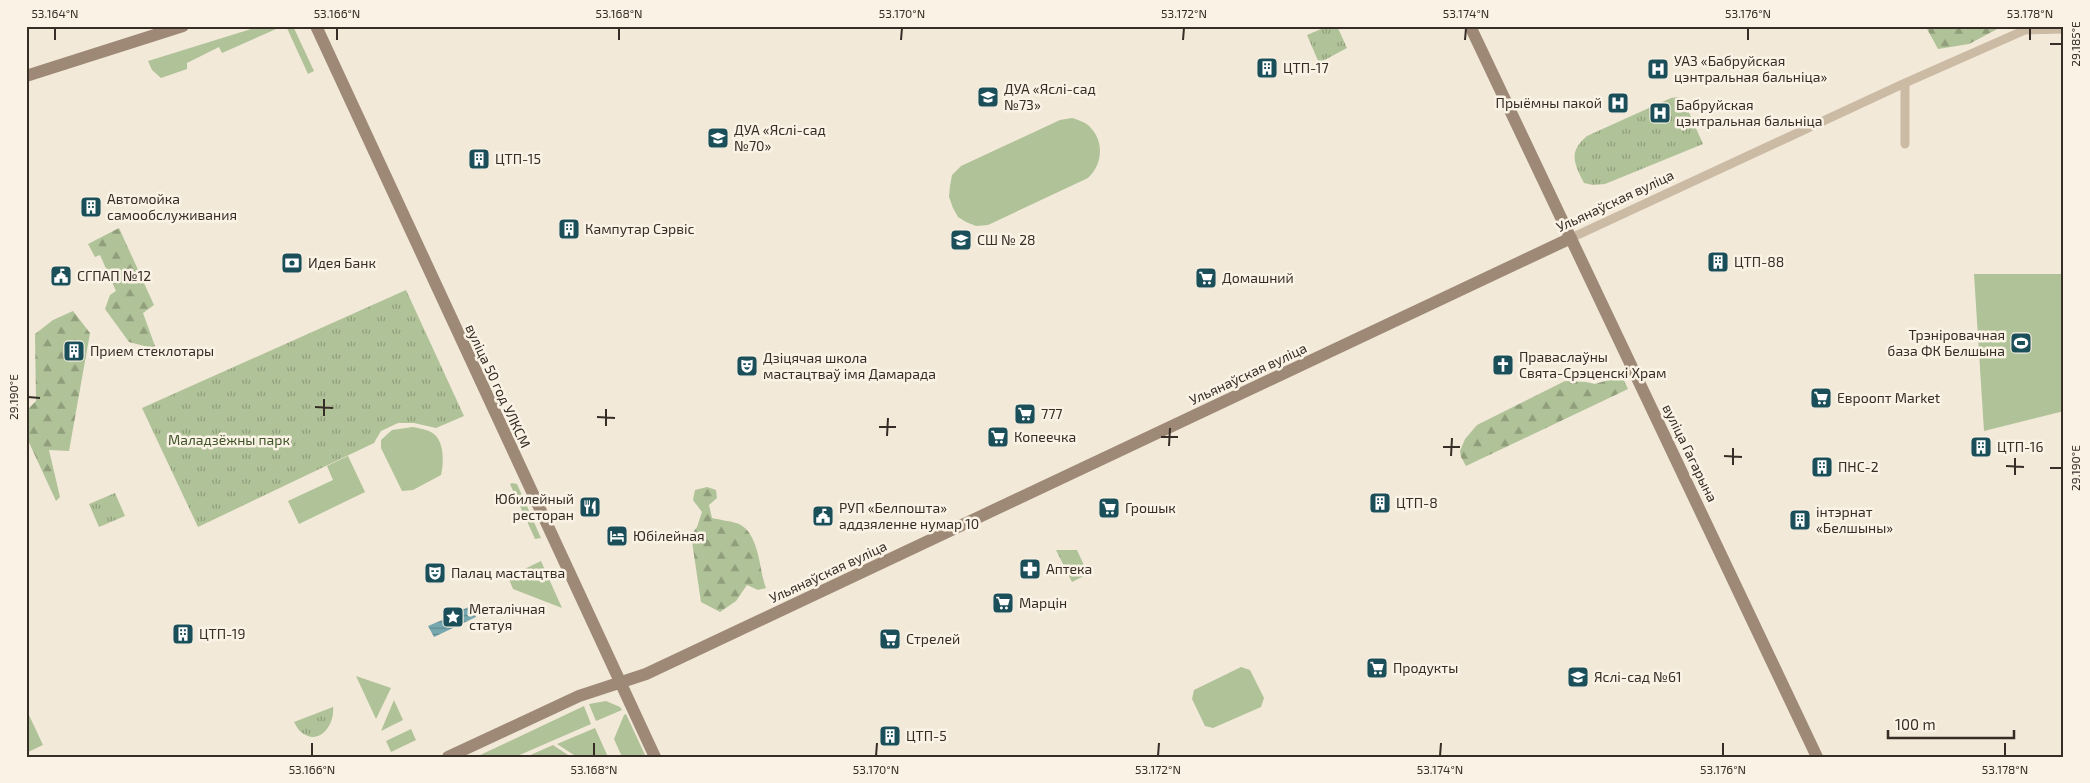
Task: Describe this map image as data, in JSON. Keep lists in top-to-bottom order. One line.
{"streets":{"main road":["Ульянаўская вуліца","вуліца 50 год УЛКСМ","вуліца Гагарына"]},"crossings":[["Ульянаўская вуліца","вуліца 50 год УЛКСМ"],["Ульянаўская вуліца","вуліца Гагарына"]],"parks":["Маладзёжны парк"],"places":{"building":["ЦТП-17","ЦТП-15","Автомойка самообслуживания","Кампутар Сэрвіс","ЦТП-88","Прием стеклотары","ЦТП-16","ПНС-2","ЦТП-8","інтэрнат «Белшыны»","ЦТП-19","ЦТП-5"],"hospital":["УАЗ «Бабруйская цэнтральная бальніца»","Прыёмны пакой","Бабруйская цэнтральная бальніца"],"school or university":["ДУА «Яслі-сад №73»","ДУА «Яслі-сад №70»","СШ № 28","Яслі-сад №61"],"bank":["Идея Банк"],"public building":["СГПАП №12","РУП «Белпошта» аддзяленне нумар 10"],"supermarket":["Домашний","Евроопт Market","777","Копеечка","Грошык","Марцін","Стрелей","Продукты"],"sports":["Трэніровачная база ФК Белшына"],"church":["Праваслаўны Свята-Срэценскі Храм"],"theatre":["Дзіцячая школа мастацтваў імя Дамарада","Палац мастацтва"],"restaurant":["Юбилейный ресторан"],"hotel":["Юбілейная"],"pharmacy":["Аптека"],"place":["Металічная статуя"]},"scale_bar":"100 m","coordinates":["53.164°N","53.166°N","53.168°N","53.170°N","53.172°N","53.174°N","53.176°N","53.178°N","29.185°E","29.190°E"]}
